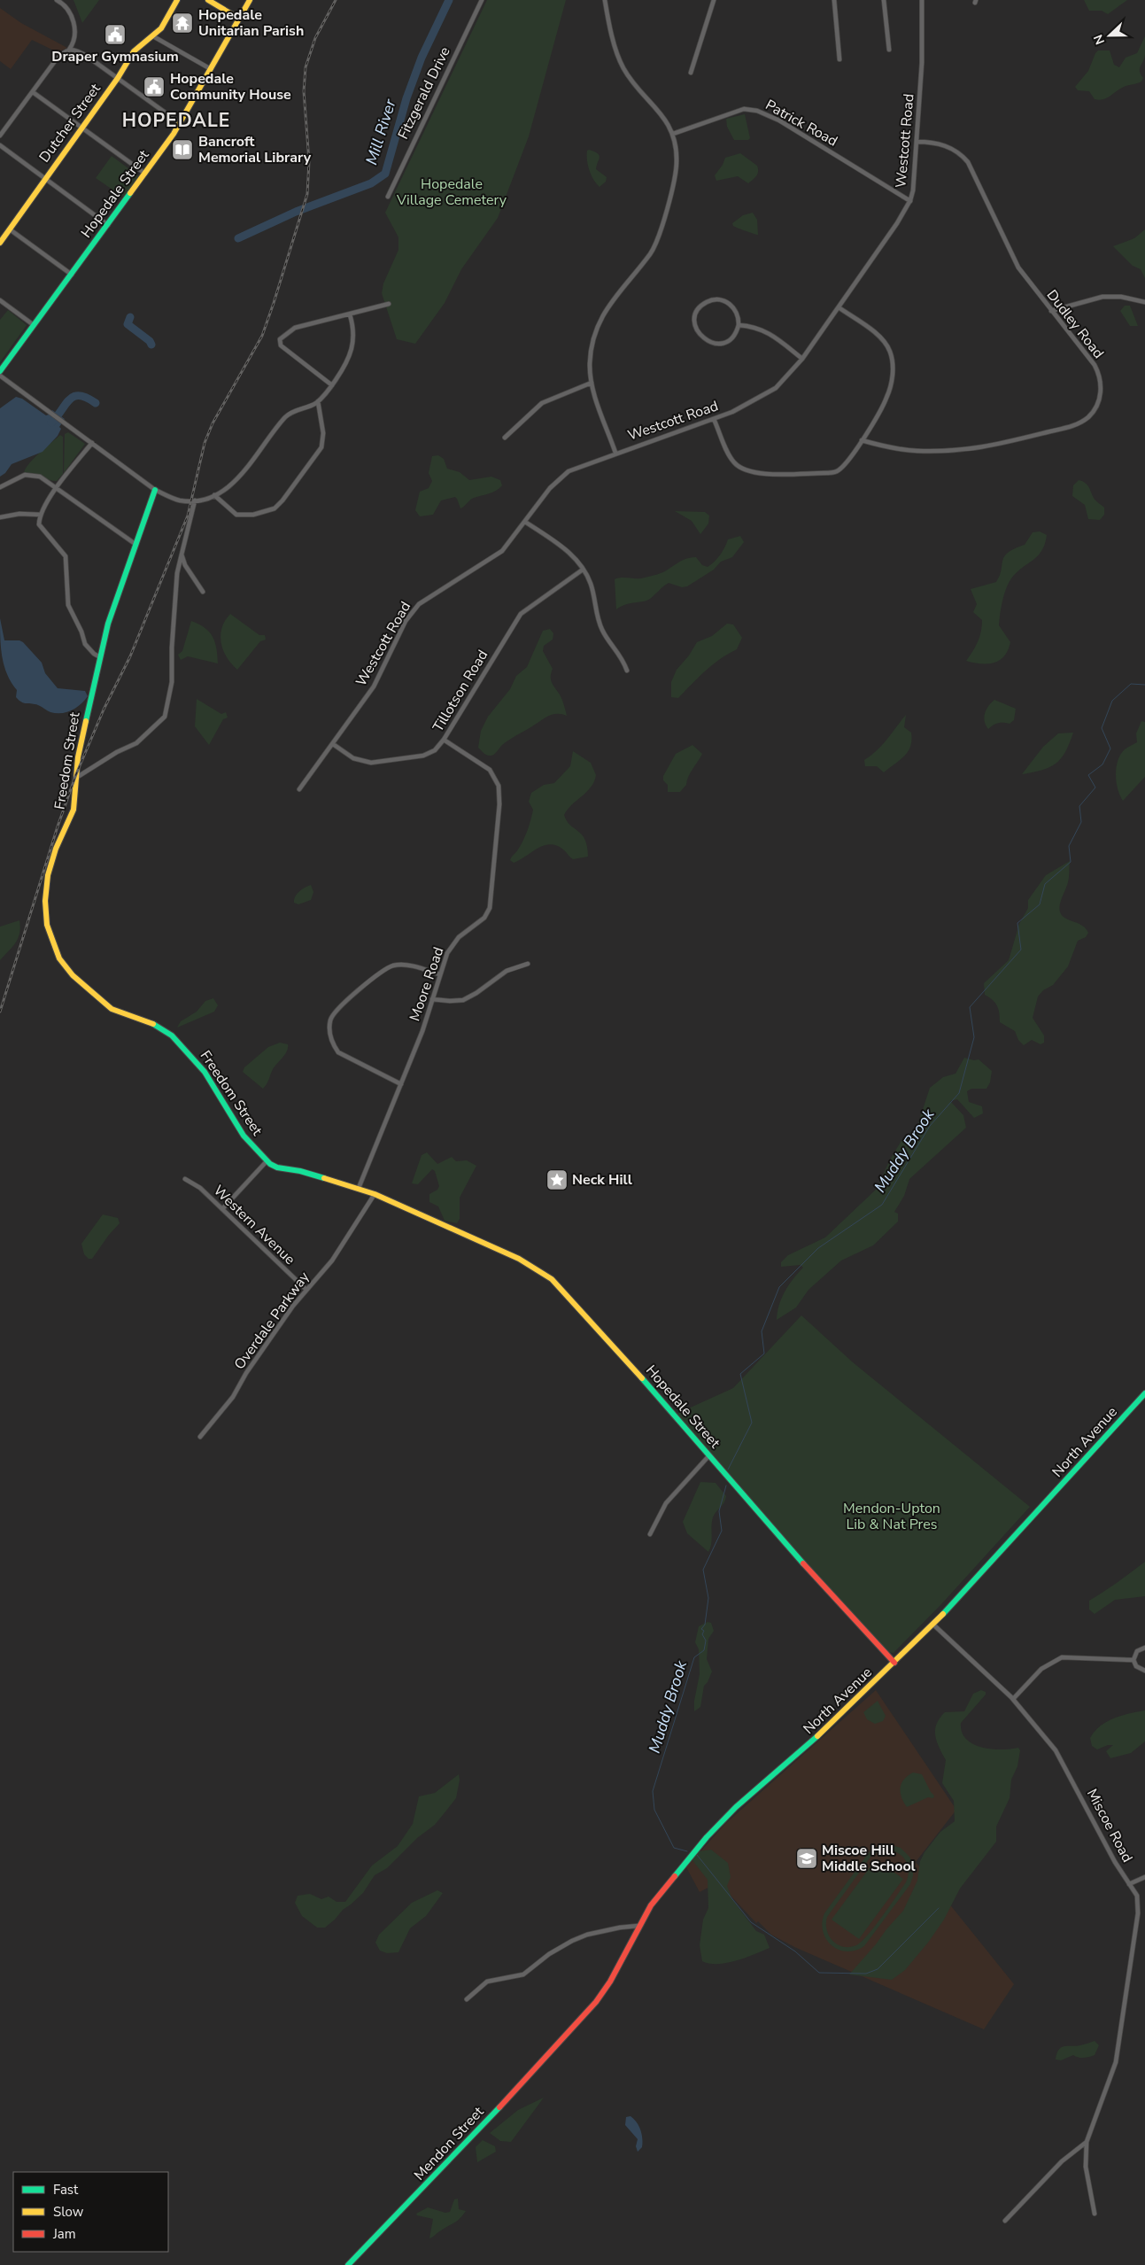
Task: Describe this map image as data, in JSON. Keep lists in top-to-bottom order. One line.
{"streets":{"street":["Fitzgerald Drive","Dutcher Street","Patrick Road","Westcott Road","Hopedale Street","Dudley Road","Tillotson Road","Freedom Street","Moore Road","Western Avenue","Overdale Parkway","North Avenue","Miscoe Road","Mendon Street"]},"crossings":[["Patrick Road","Westcott Road"],["Westcott Road","Dudley Road"],["Westcott Road","Tillotson Road"],["Hopedale Street","Freedom Street"],["Hopedale Street","North Avenue"],["Tillotson Road","Moore Road"],["Freedom Street","Moore Road"],["Freedom Street","Overdale Parkway"],["Western Avenue","Overdale Parkway"],["North Avenue","Miscoe Road"],["North Avenue","Mendon Street"]],"districts":["HOPEDALE"],"water":["Mill River","Muddy Brook"],"parks":["Hopedale Village Cemetery","Mendon-Upton Lib & Nat Pres"],"places":{"temple":["Hopedale Unitarian Parish"],"public building":["Draper Gymnasium","Hopedale Community House"],"library":["Bancroft Memorial Library"],"place":["Neck Hill"],"school or university":["Miscoe Hill Middle School"]},"legend":["Fast","Slow","Jam"],"north":"left"}
